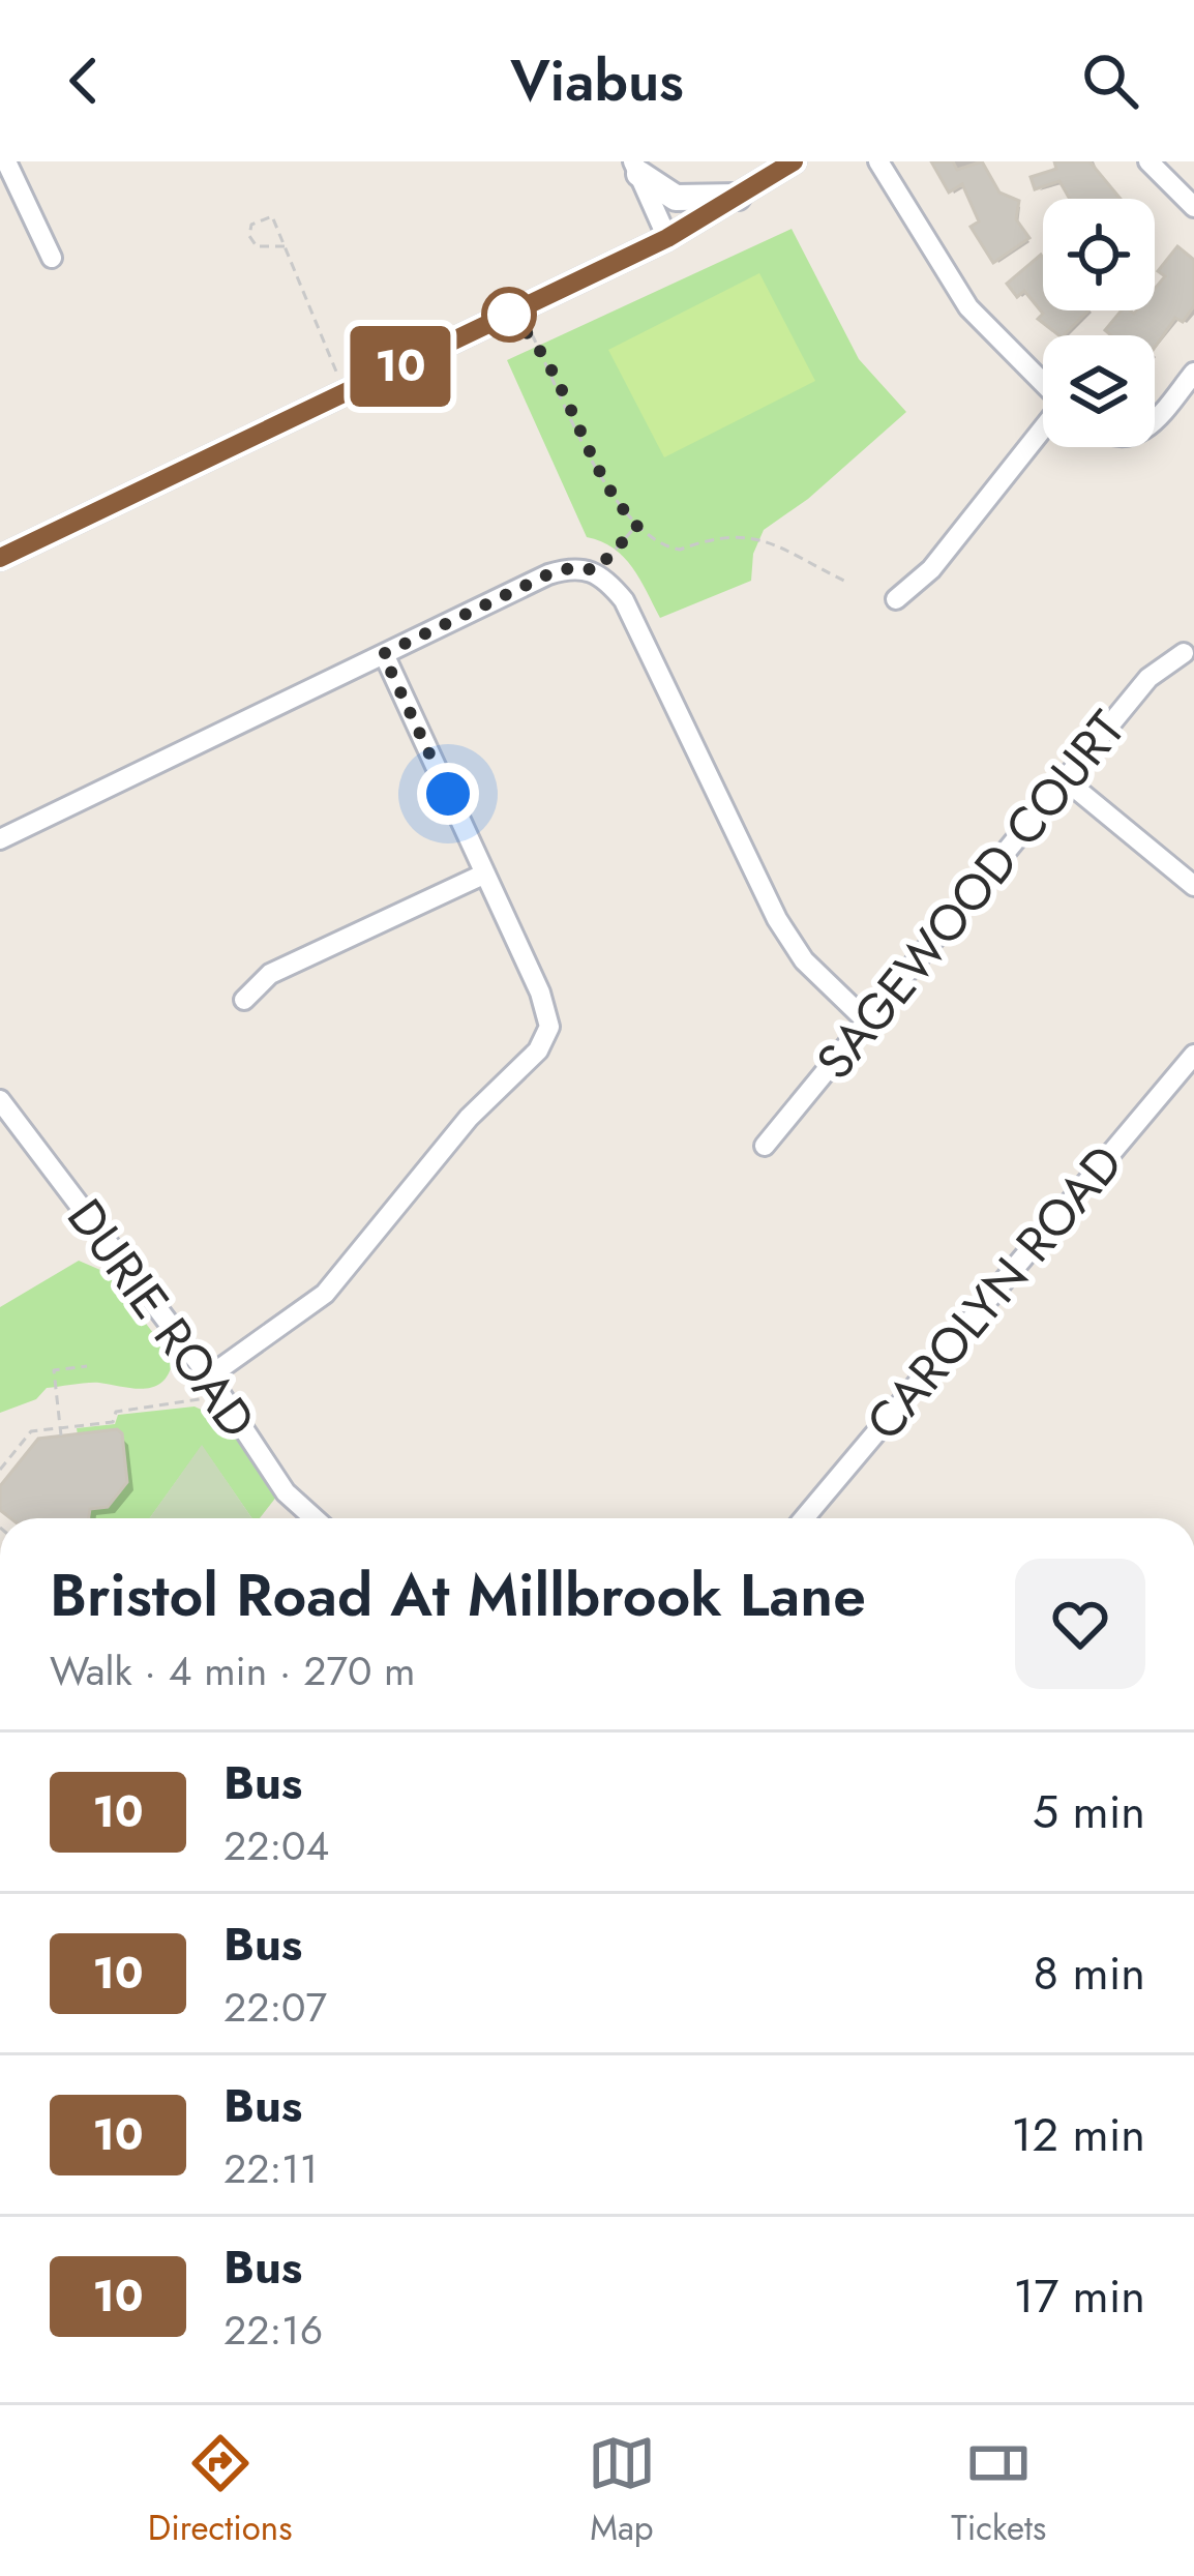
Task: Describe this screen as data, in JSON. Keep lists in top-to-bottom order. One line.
{"streets":{"street":["SAGEWOOD COURT","CAROLYN ROAD","DURIE ROAD"]},"lines":["bus line 10"],"page":{"header":"Viabus","on_map":"10","heading":["Bristol Road At Millbrook Lane","Walk · 4 min · 270 m"],"list":[{"mark":"10","name":"Bus","note":"22:04","value":"5 min"},{"mark":"10","name":"Bus","note":"22:07","value":"8 min"},{"mark":"10","name":"Bus","note":"22:11","value":"12 min"},{"mark":"10","name":"Bus","note":"22:16","value":"17 min"}],"tabs":["Directions","Map","Tickets"]}}
